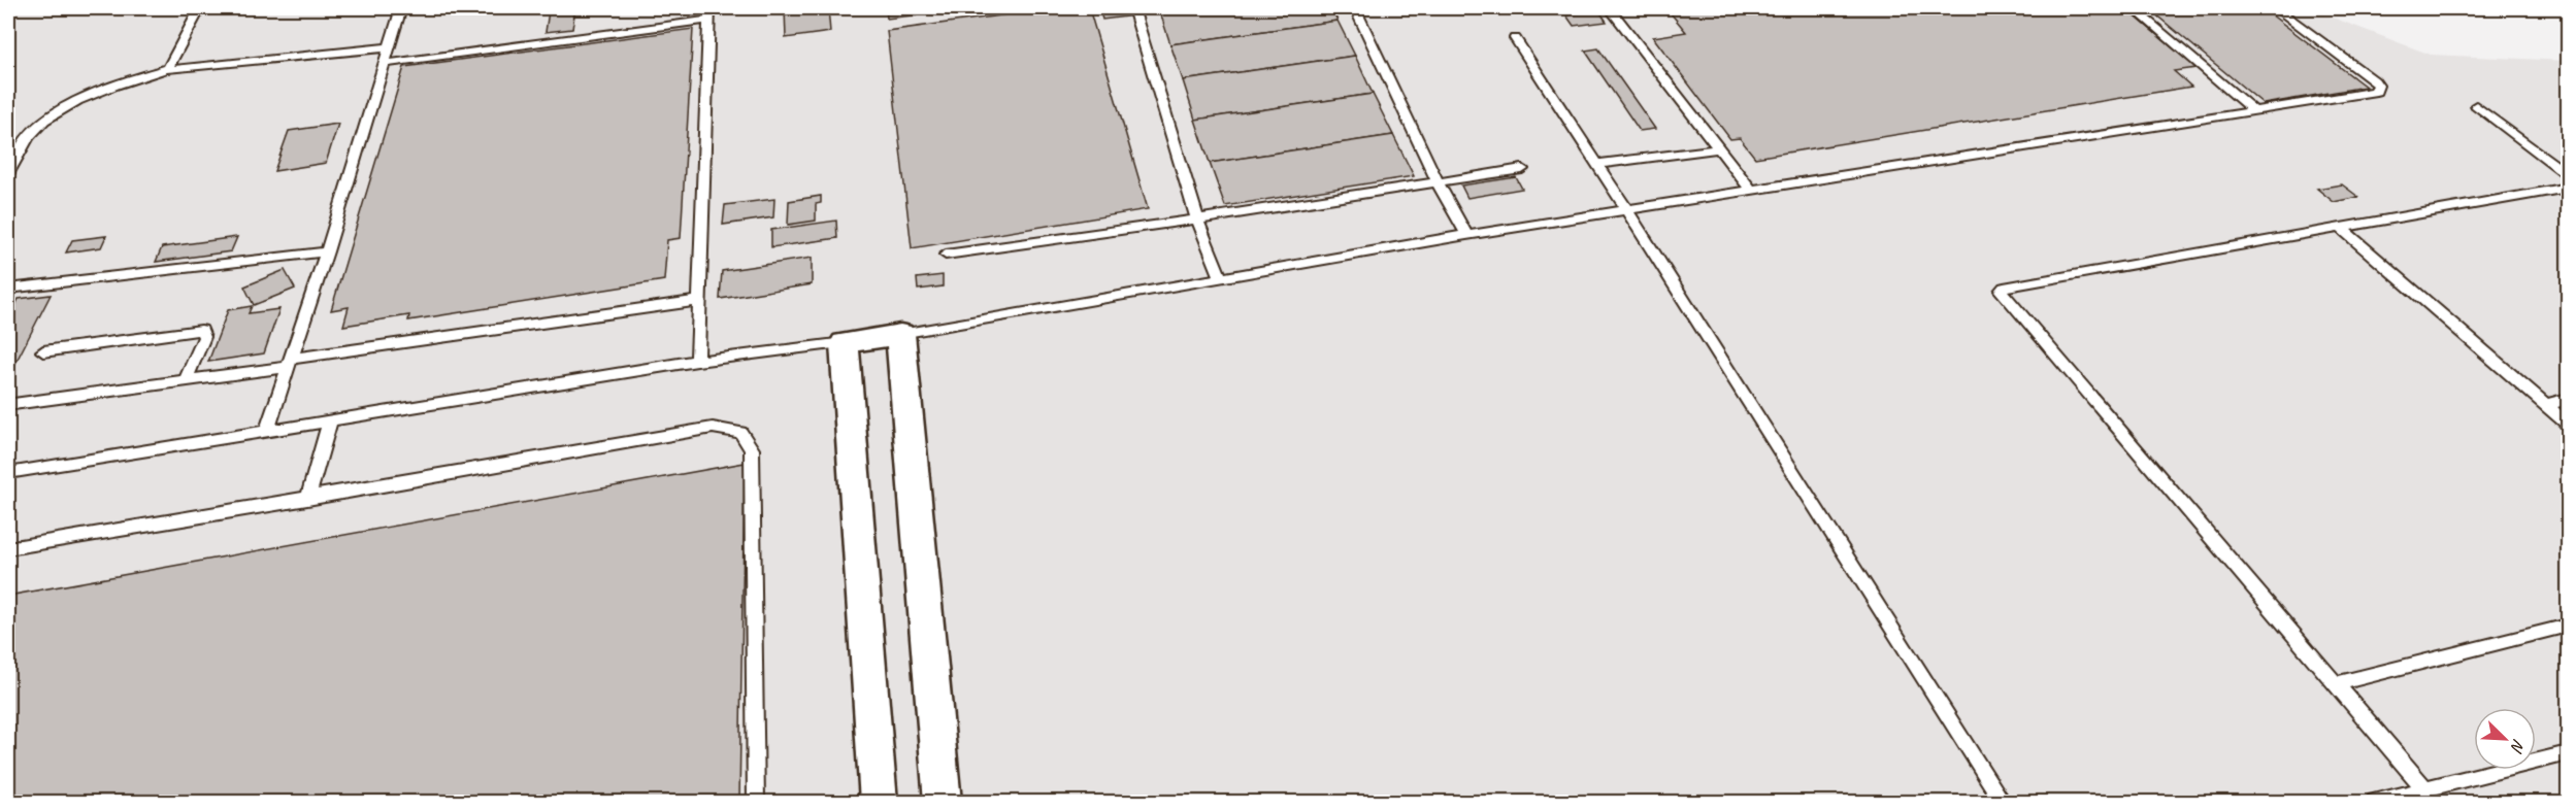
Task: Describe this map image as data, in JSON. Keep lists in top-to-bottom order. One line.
{"north":"bottom right"}
